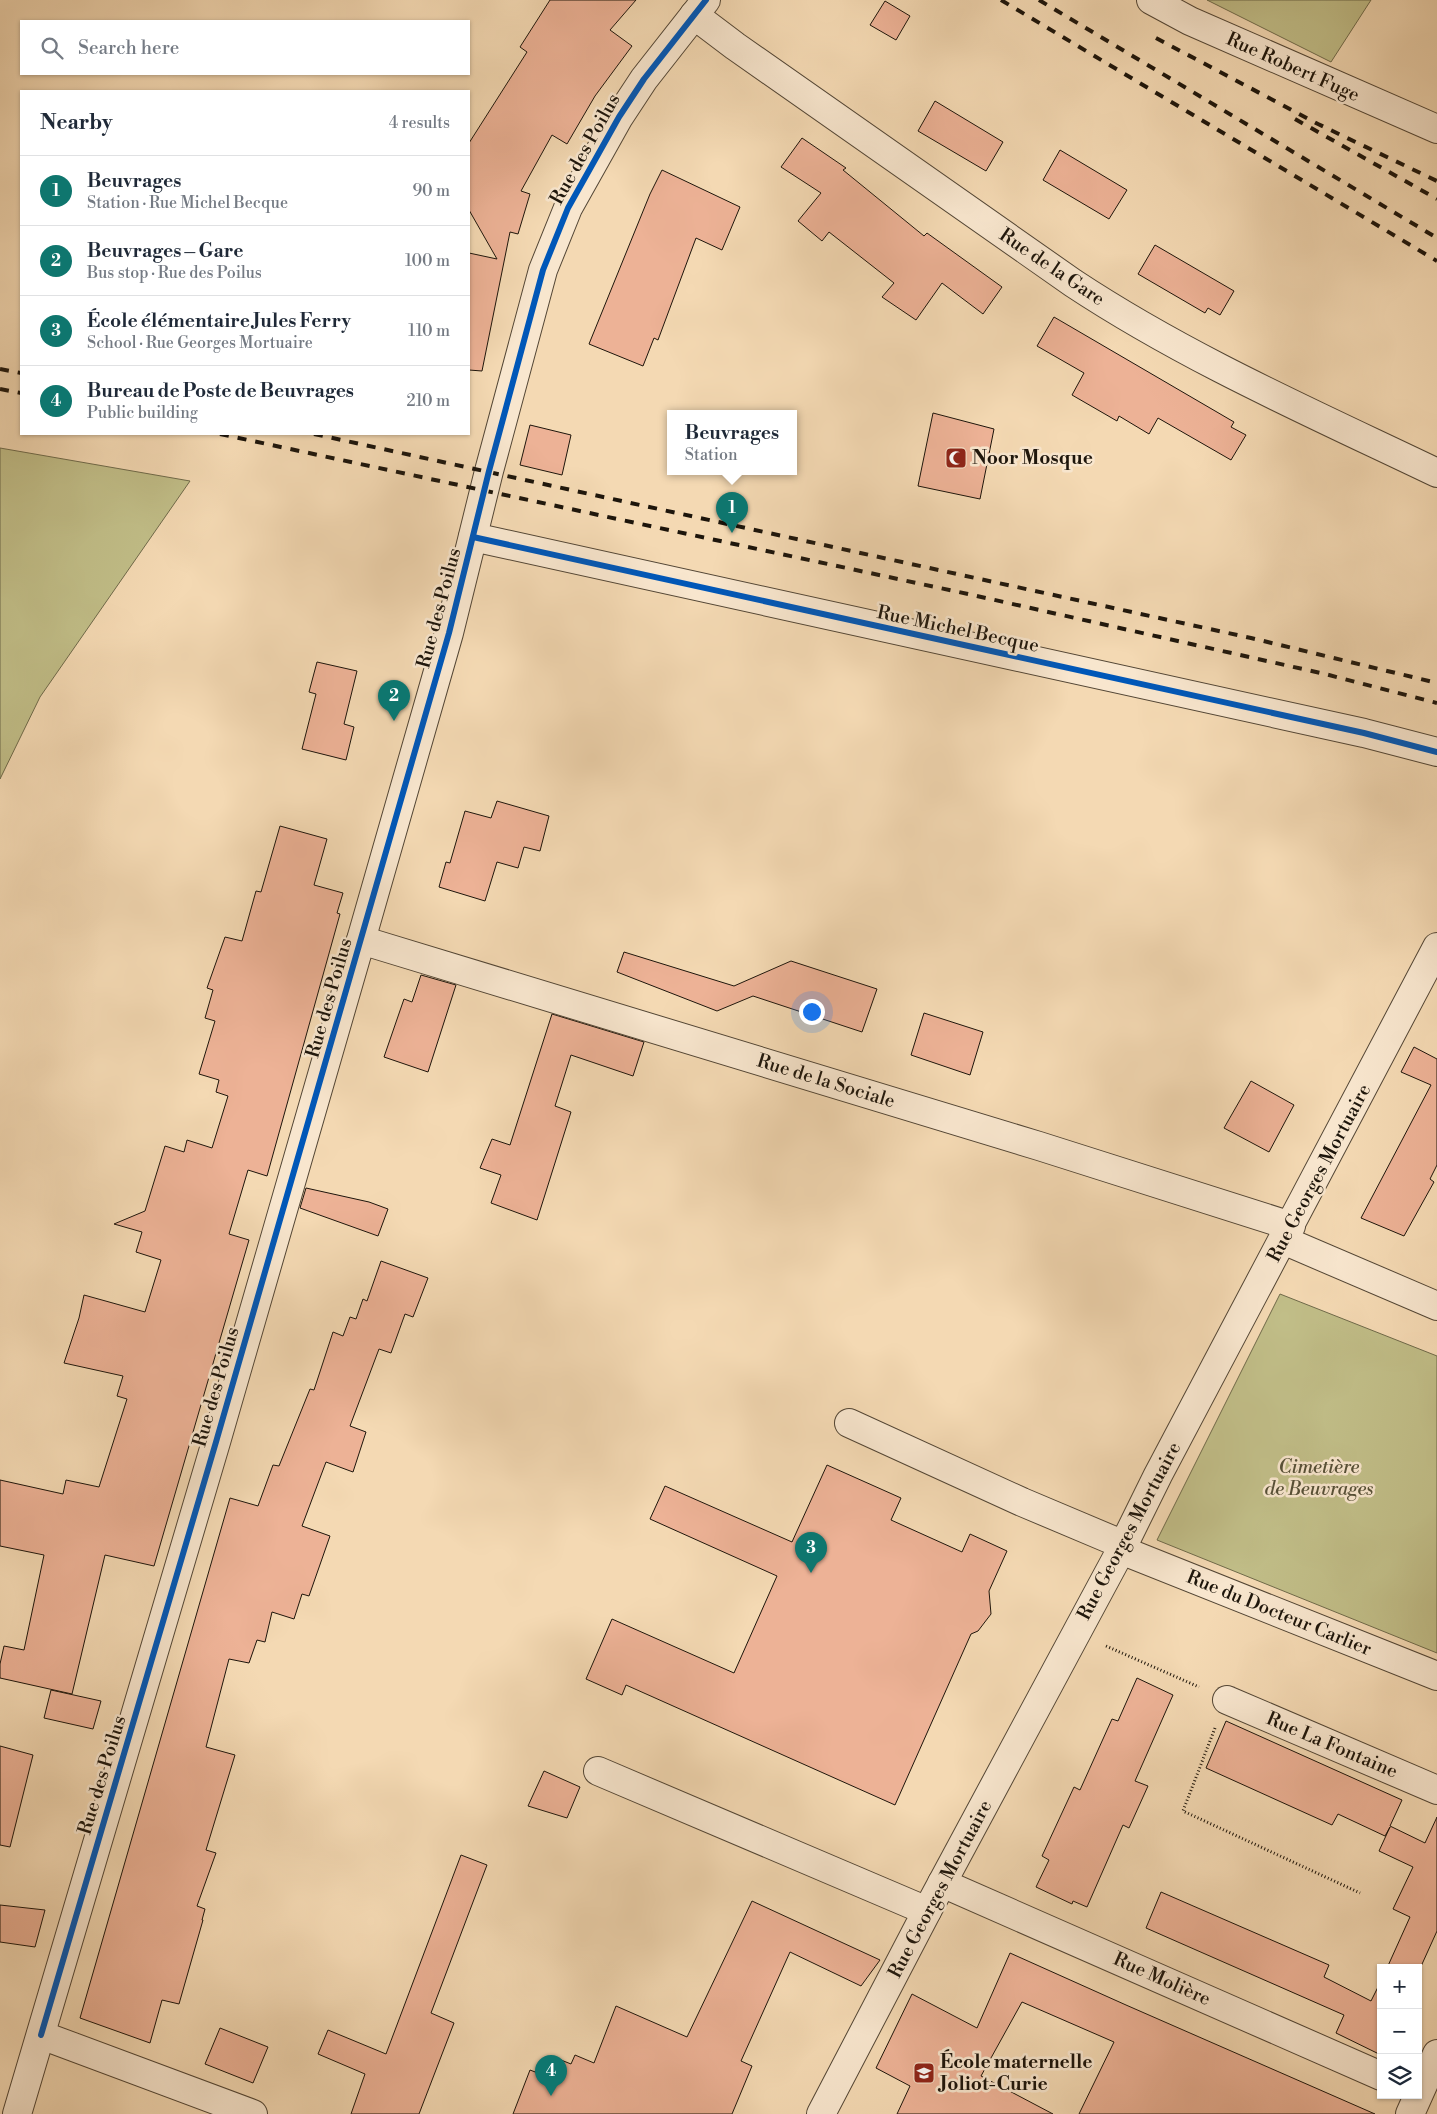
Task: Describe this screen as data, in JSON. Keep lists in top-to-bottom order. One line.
{"streets":{"street":["Rue Robert Fuge","Rue des Poilus","Rue de la Gare","Rue Michel Becque","Rue de la Sociale","Rue Georges Mortuaire","Rue du Docteur Carlier","Rue La Fontaine","Rue Molière"]},"crossings":[["Rue des Poilus","Rue de la Gare"],["Rue des Poilus","Rue Michel Becque"],["Rue des Poilus","Rue de la Sociale"],["Rue de la Sociale","Rue Georges Mortuaire"],["Rue Georges Mortuaire","Rue du Docteur Carlier"],["Rue Georges Mortuaire","Rue Molière"]],"parks":["Cimetière de Beuvrages"],"places":{"mosque":["Noor Mosque"],"school or university":["École maternelle Joliot-Curie"]},"page":{"search":"Search here","heading":["Nearby","4 results"],"list":[{"mark":"1","name":"Beuvrages","note":"Station · Rue Michel Becque","value":"90 m"},{"mark":"2","name":"Beuvrages – Gare","note":"Bus stop · Rue des Poilus","value":"100 m"},{"mark":"3","name":"École élémentaire Jules Ferry","note":"School · Rue Georges Mortuaire","value":"110 m"},{"mark":"4","name":"Bureau de Poste de Beuvrages","note":"Public building","value":"210 m"}],"popup":["Beuvrages","Station"],"pins":["1","2","3","4"],"map_buttons":["+","−"]}}
